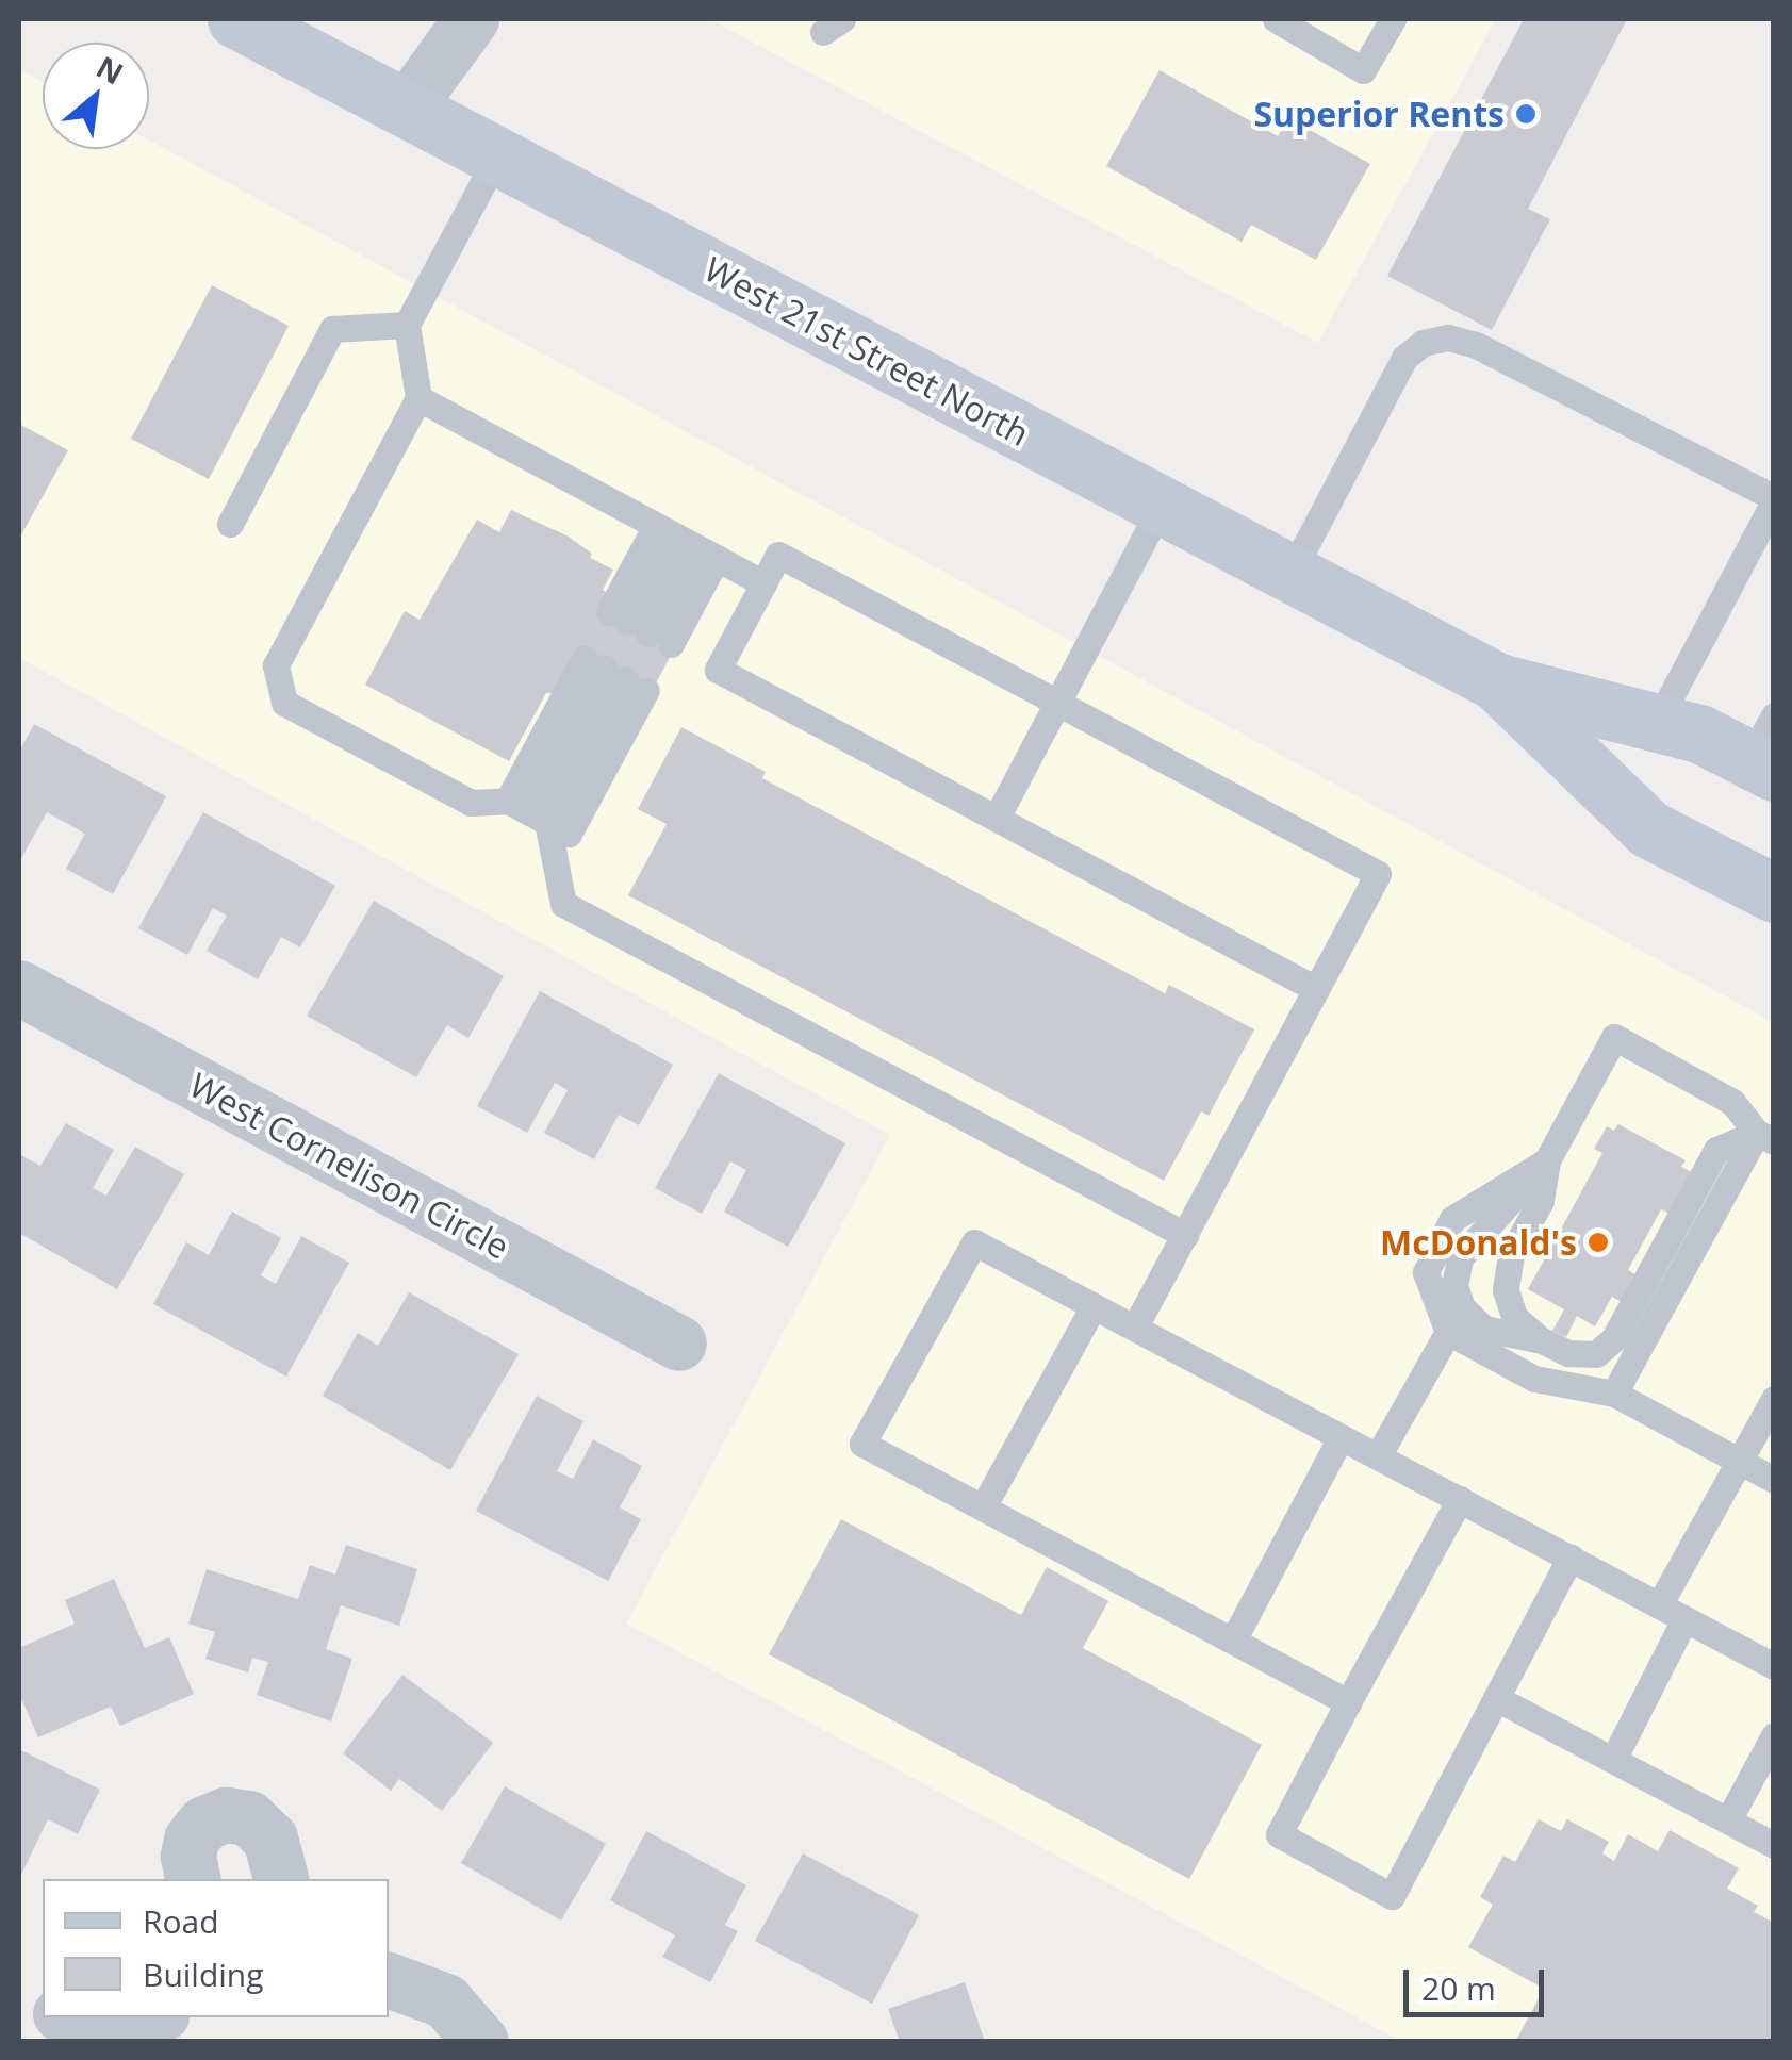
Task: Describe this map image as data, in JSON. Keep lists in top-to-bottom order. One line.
{"streets":{"main road":["West 21st Street North"],"street":["West Cornelison Circle"]},"places":["Superior Rents","McDonald's"],"legend":["Road","Building"],"scale_bar":"20 m","north":"top right"}
